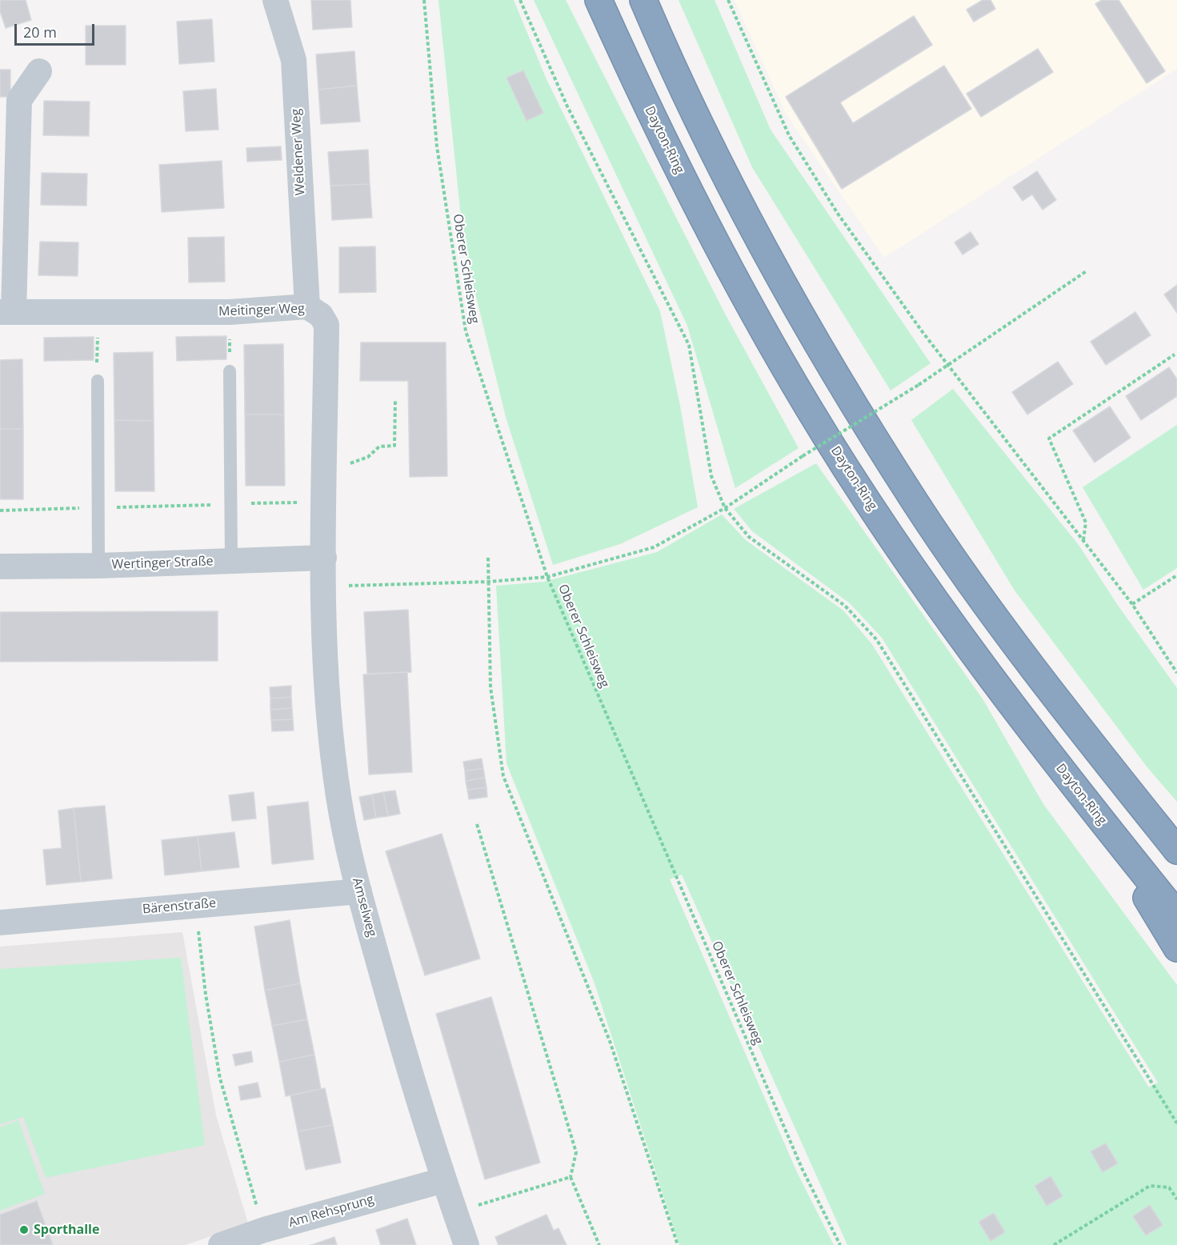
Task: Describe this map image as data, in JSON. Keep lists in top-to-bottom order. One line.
{"streets":{"highway":["Dayton-Ring"],"street":["Weldener Weg","Meitinger Weg","Wertinger Straße","Bärenstraße","Amselweg","Am Rehsprung"],"path":["Oberer Schleisweg"]},"crossings":[["Weldener Weg","Meitinger Weg"],["Meitinger Weg","Wertinger Straße"],["Meitinger Weg","Amselweg"],["Wertinger Straße","Amselweg"],["Bärenstraße","Amselweg"],["Amselweg","Am Rehsprung"]],"places":["Sporthalle"],"scale_bar":"20 m"}
